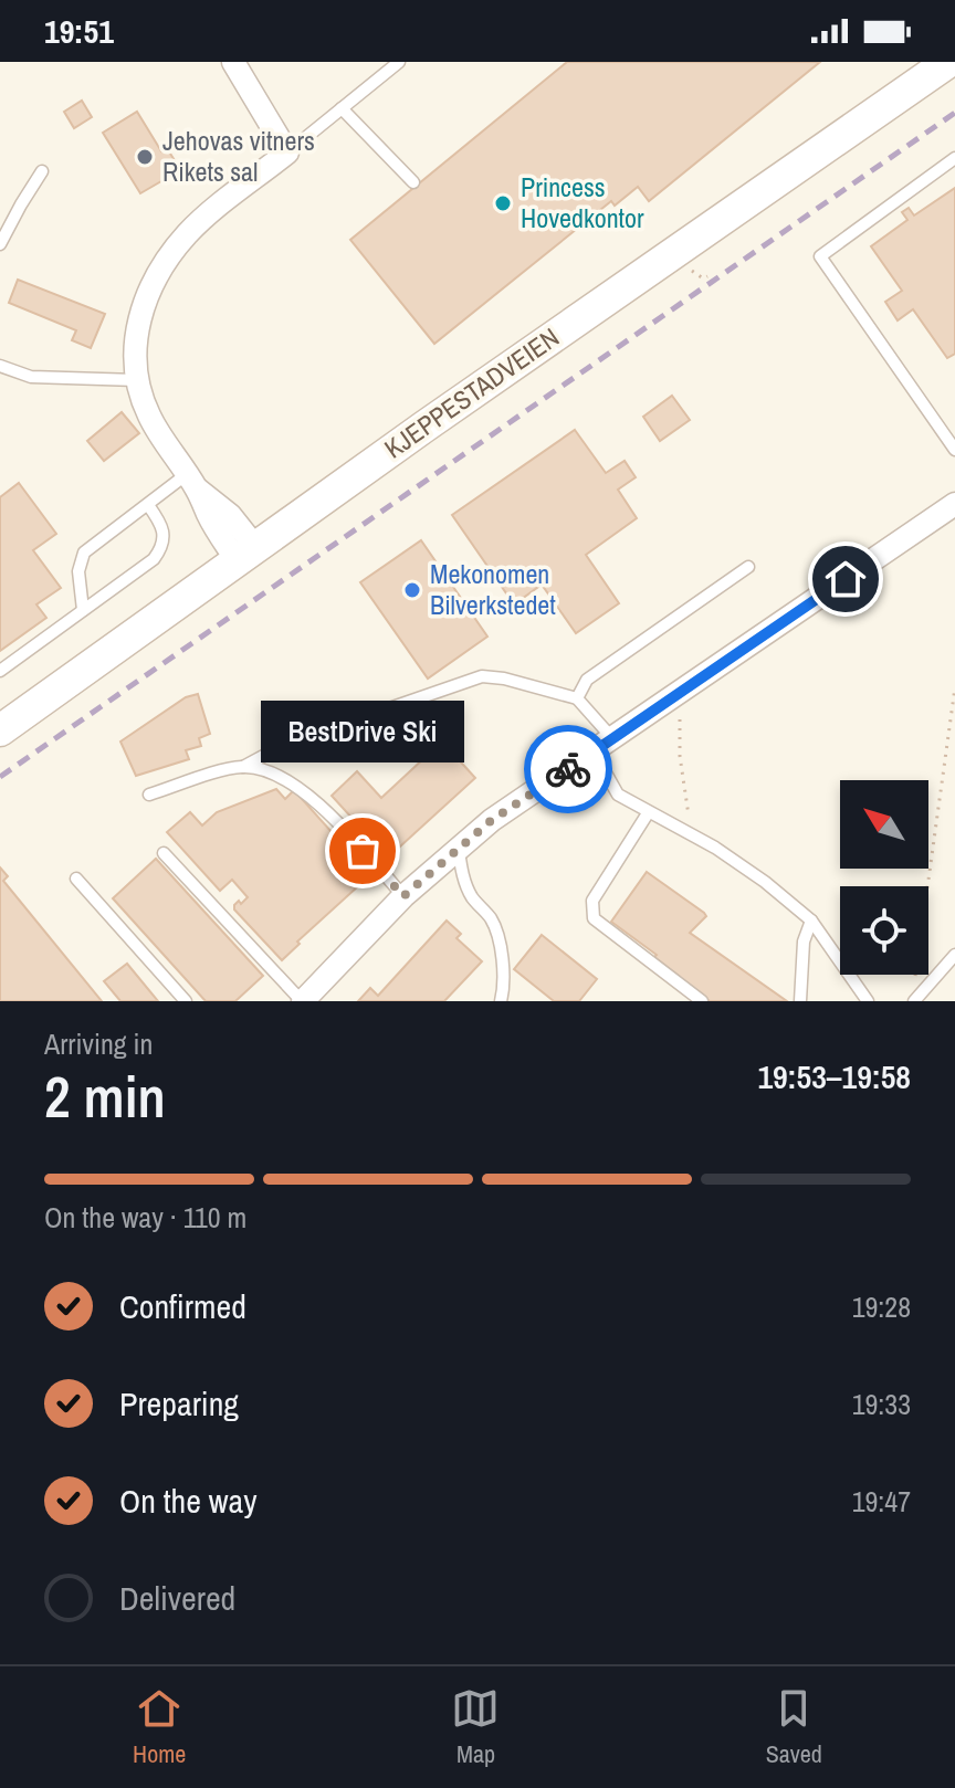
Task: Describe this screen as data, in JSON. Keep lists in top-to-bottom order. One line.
{"streets":{"main road":["KJEPPESTADVEIEN"]},"places":["Jehovas vitners Rikets sal","Princess Hovedkontor","Mekonomen Bilverkstedet","BestDrive Ski"],"north":"top left","page":{"status":"19:51","bubble":"BestDrive Ski","heading":["2 min","Arriving in","19:53–19:58"],"bar":"On the way · 110 m","list":[["Confirmed","19:28"],["Preparing","19:33"],["On the way","19:47"],"Delivered"],"tabs":["Home","Map","Saved"]}}
